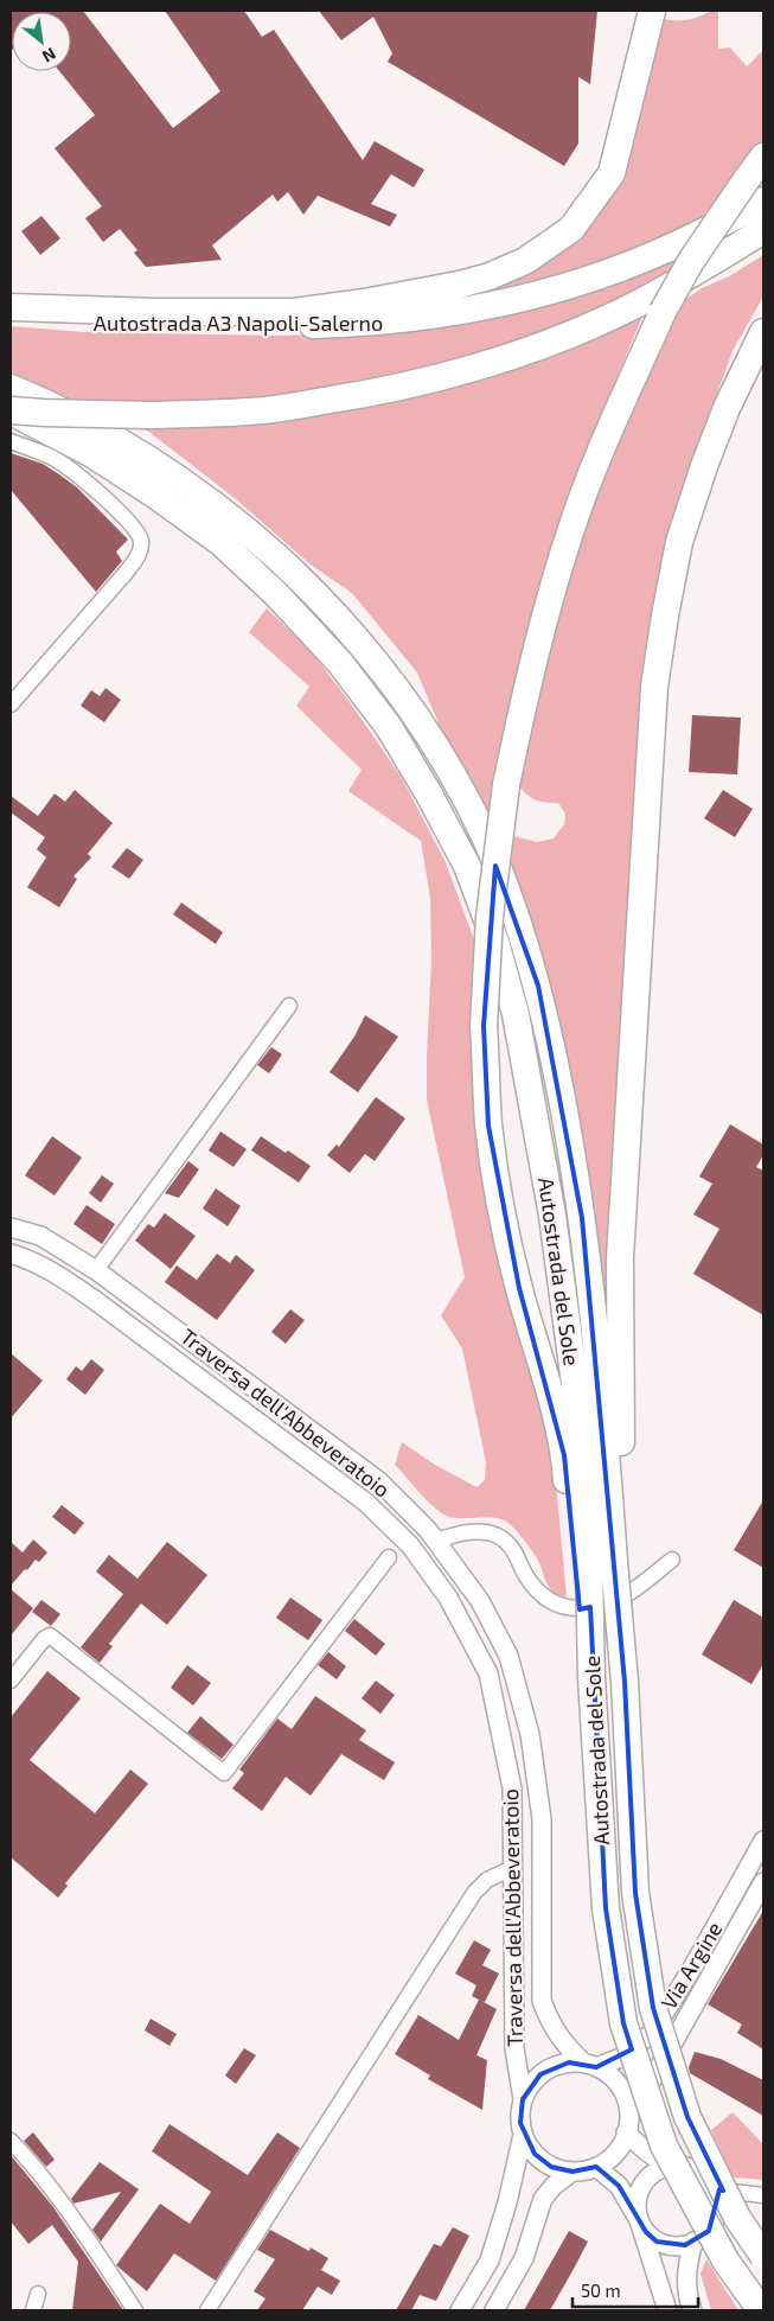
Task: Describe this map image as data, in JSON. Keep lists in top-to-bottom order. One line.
{"streets":{"highway":["Autostrada A3 Napoli-Salerno","Autostrada del Sole"],"street":["Traversa dell'Abbeveratoio","Via Argine"]},"crossings":[["Traversa dell'Abbeveratoio","Via Argine"]],"scale_bar":"50 m","north":"bottom right"}
